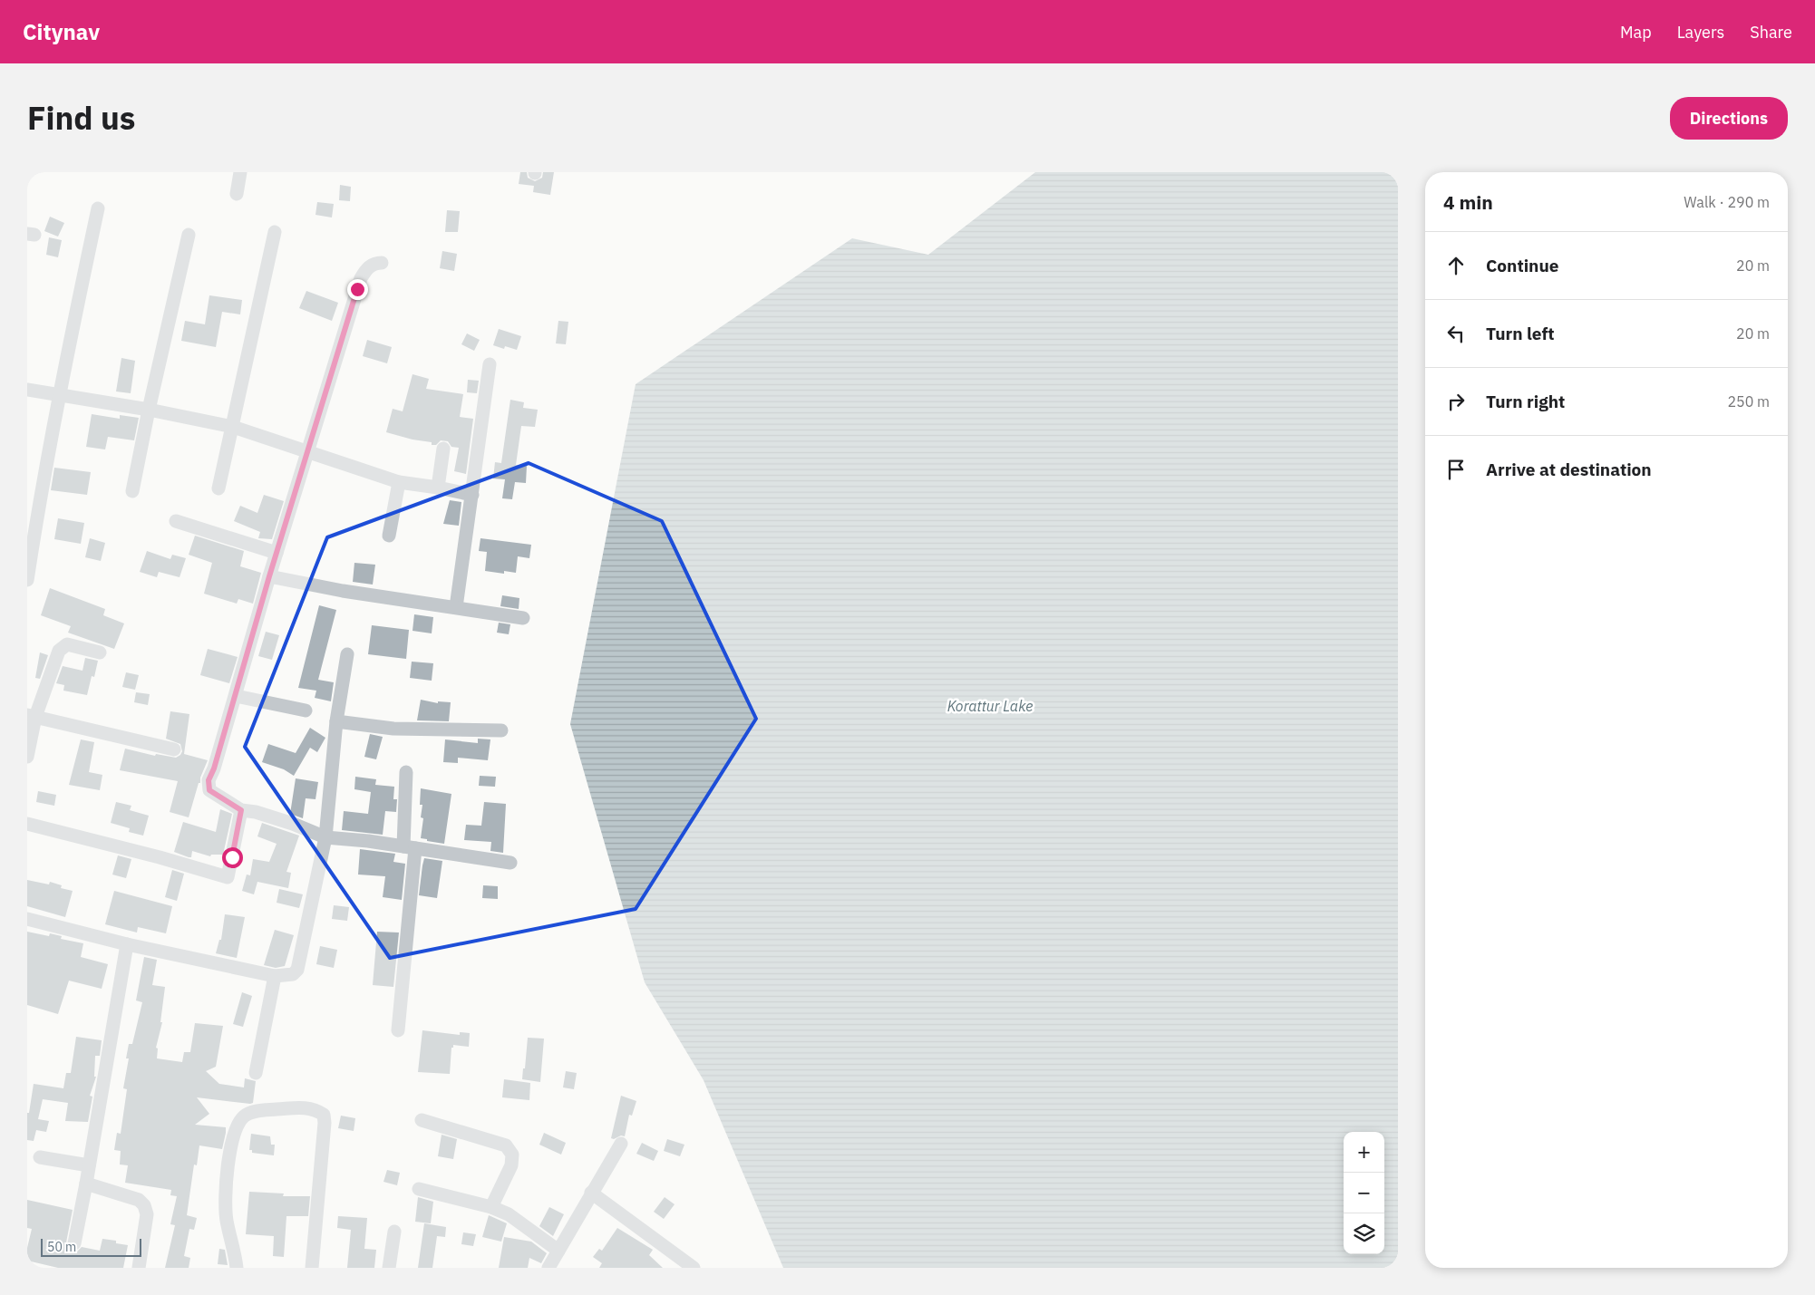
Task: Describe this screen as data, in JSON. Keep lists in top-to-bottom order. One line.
{"water":["Korattur Lake"],"scale_bar":"50 m","page":{"header":"Citynav","nav":["Map","Layers","Share"],"title":"Find us","buttons":"Directions","heading":["4 min","Walk · 290 m"],"list":[["Continue","20 m"],["Turn left","20 m"],["Turn right","250 m"],"Arrive at destination"],"map_buttons":["+","−"],"scale":"50 m"}}
